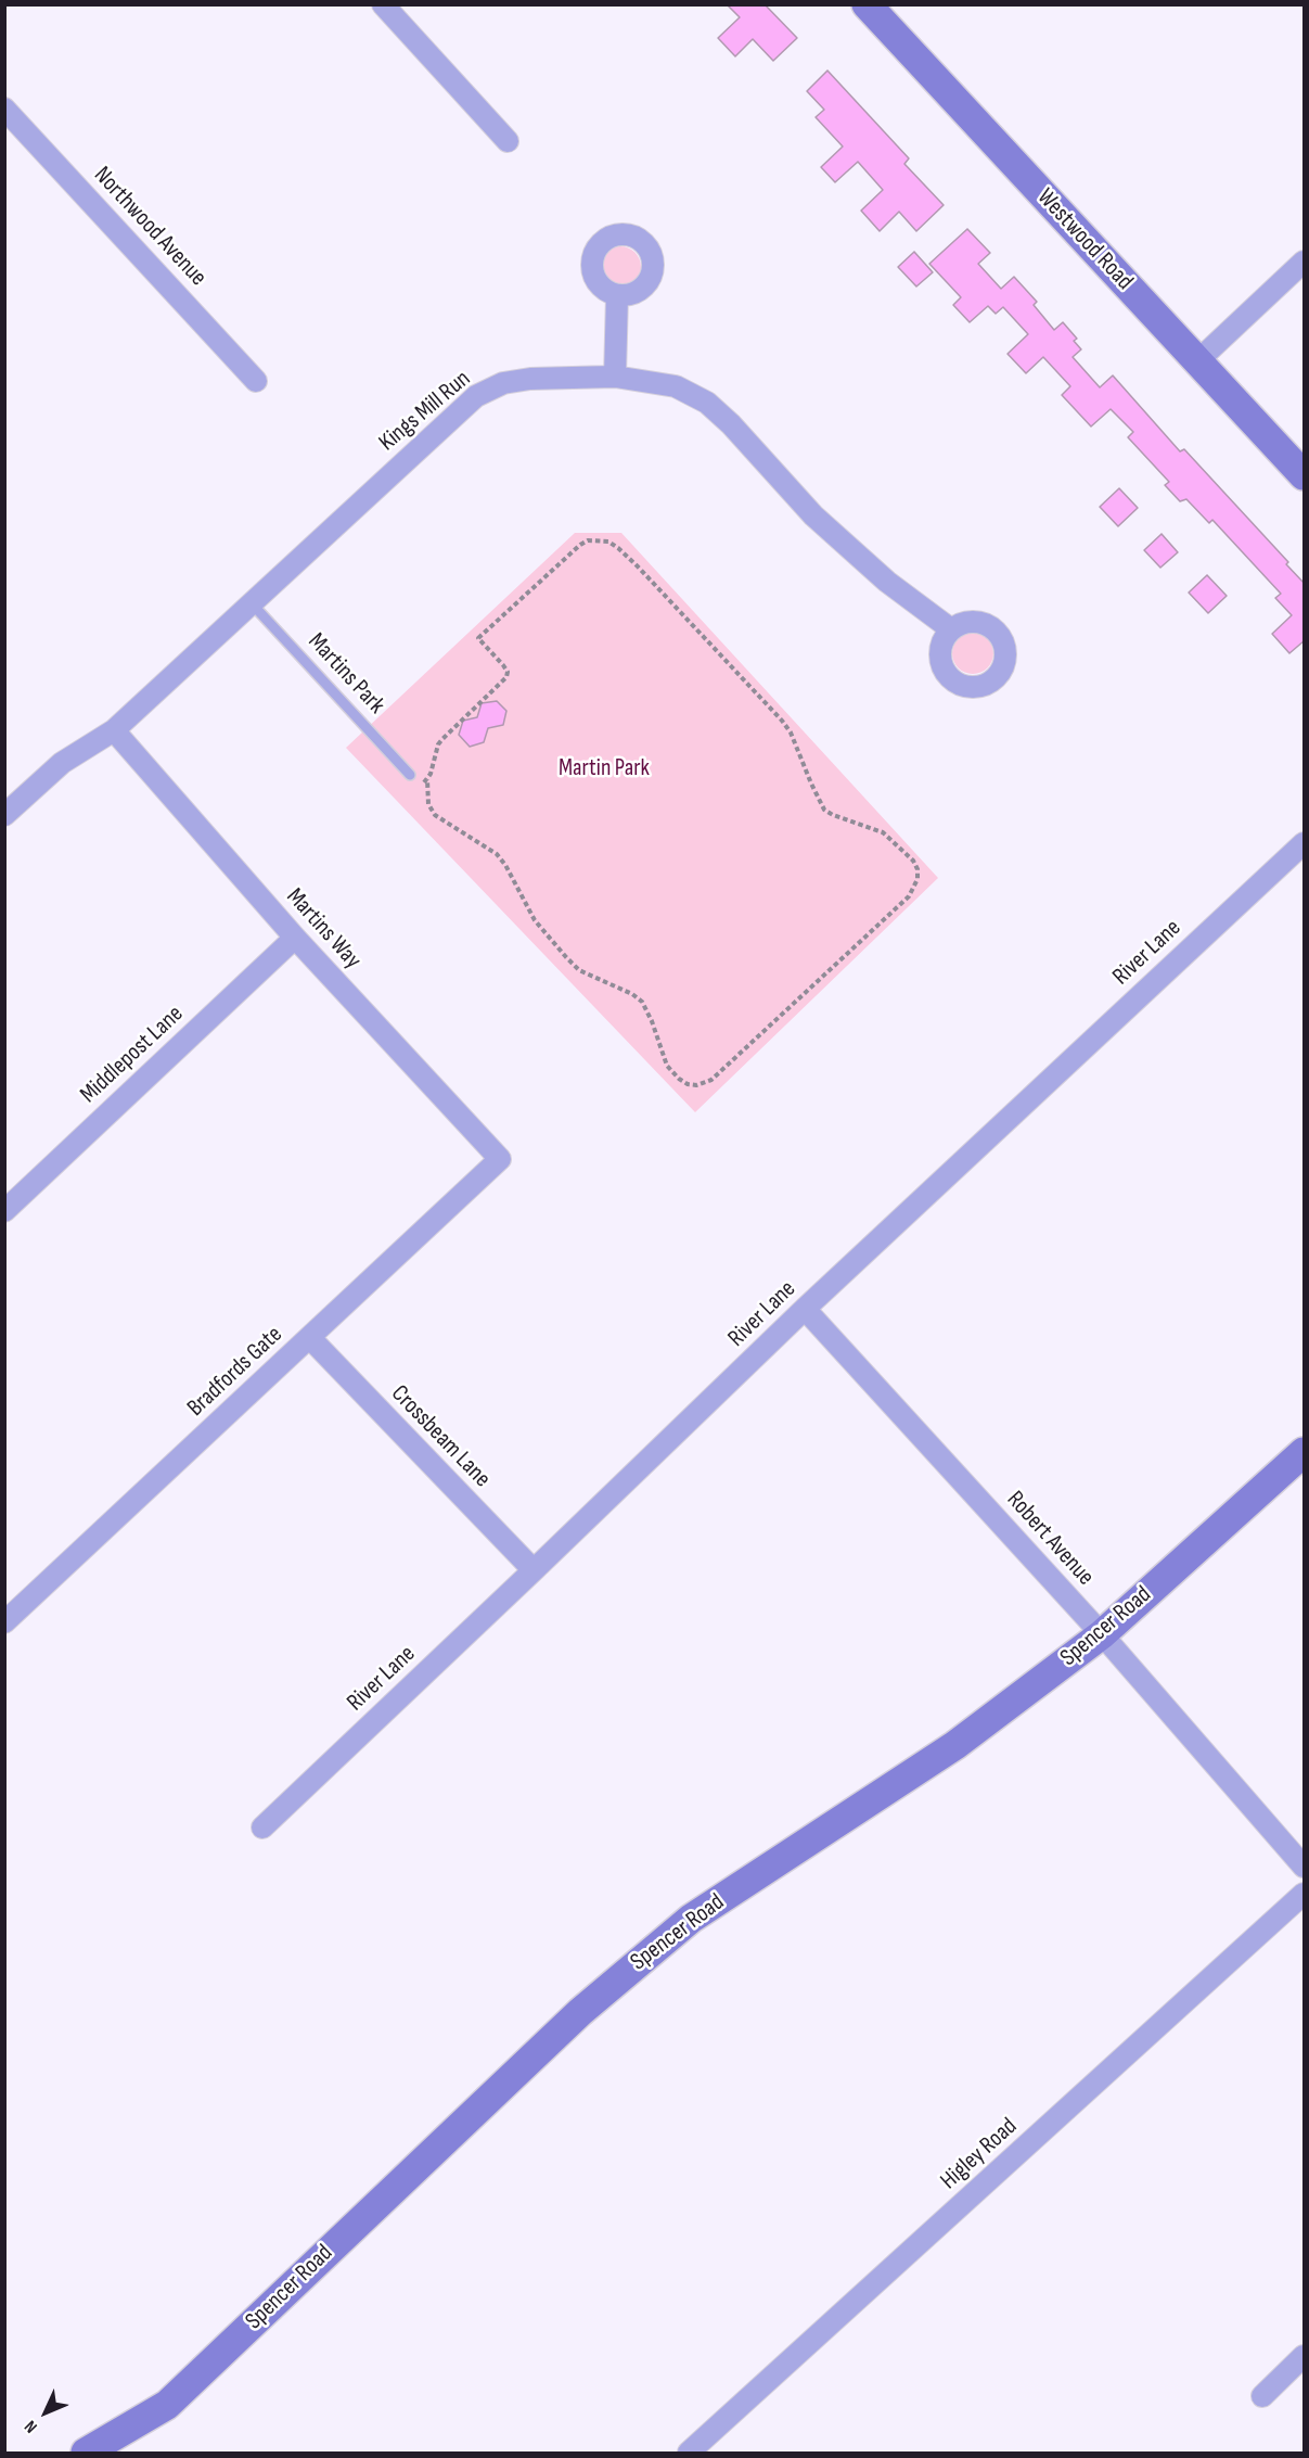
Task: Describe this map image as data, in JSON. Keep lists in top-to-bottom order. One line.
{"streets":{"street":["Northwood Avenue","Westwood Road","Kings Mill Run","Martins Way","River Lane","Middlepost Lane","Bradfords Gate","Crossbeam Lane","Robert Avenue","Spencer Road","Higley Road"],"lane":["Martins Park"]},"crossings":[["Kings Mill Run","Martins Park"],["Kings Mill Run","Martins Way"],["Martins Way","Middlepost Lane"],["Martins Way","Bradfords Gate"],["River Lane","Crossbeam Lane"],["River Lane","Robert Avenue"],["Bradfords Gate","Crossbeam Lane"],["Robert Avenue","Spencer Road"]],"parks":["Martin Park"],"north":"bottom left"}
